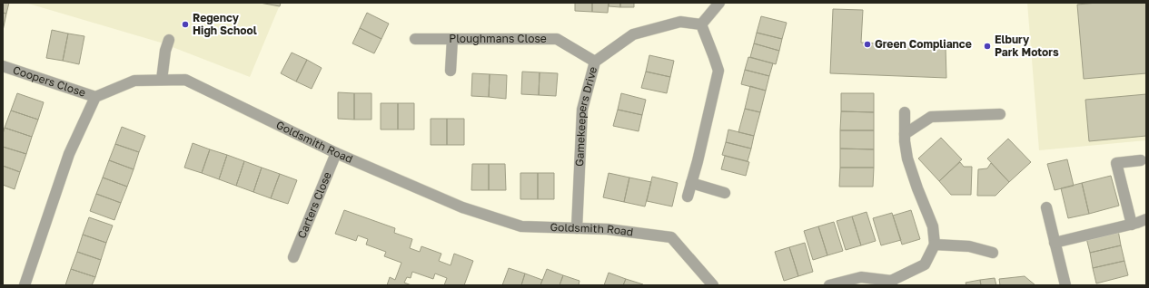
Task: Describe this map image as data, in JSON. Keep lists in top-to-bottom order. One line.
{"streets":{"street":["Ploughmans Close","Coopers Close","Gamekeepers Drive","Goldsmith Road","Carters Close"]},"crossings":[["Ploughmans Close","Gamekeepers Drive"],["Coopers Close","Goldsmith Road"],["Gamekeepers Drive","Goldsmith Road"],["Goldsmith Road","Carters Close"]],"places":["Regency High School","Green Compliance","Elbury Park Motors"]}
